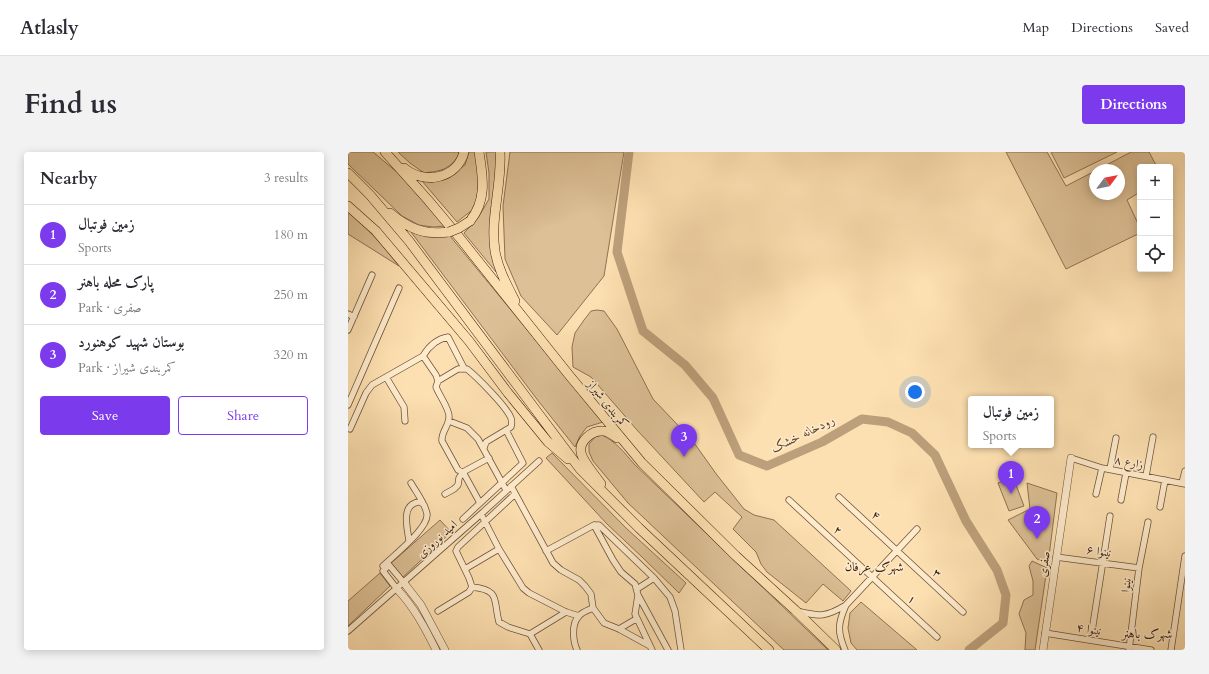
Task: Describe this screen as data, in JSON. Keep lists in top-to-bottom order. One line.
{"streets":{"highway":["کمربندی شیراز"],"street":["۸ زارع","۴","۲","امید نوروزی","۶ نینوا","صفری","۳","نینوا","۱","۴ نینوا"]},"crossings":[["۸ زارع","صفری"],["۴","۳"],["۲","۱"],["۶ نینوا","صفری"],["۶ نینوا","نینوا"],["صفری","۴ نینوا"],["نینوا","۴ نینوا"]],"districts":["شهرک عرفان","شهرک باهنر"],"water":["رودخانه خشک"],"north":"top right","page":{"header":"Atlasly","nav":["Map","Directions","Saved"],"title":"Find us","buttons":["Directions",["Save","Share"]],"heading":["Nearby","3 results"],"map_buttons":["+","−"],"list":[{"mark":"1","name":"زمین فوتبال","note":"Sports","value":"180 m"},{"mark":"2","name":"پارک محله باهنر","note":"Park · صفری","value":"250 m"},{"mark":"3","name":"بوستان شهید کوهنورد","note":"Park · کمربندی شیراز","value":"320 m"}],"popup":["زمین فوتبال","Sports"],"pins":["3","1","2"]}}
